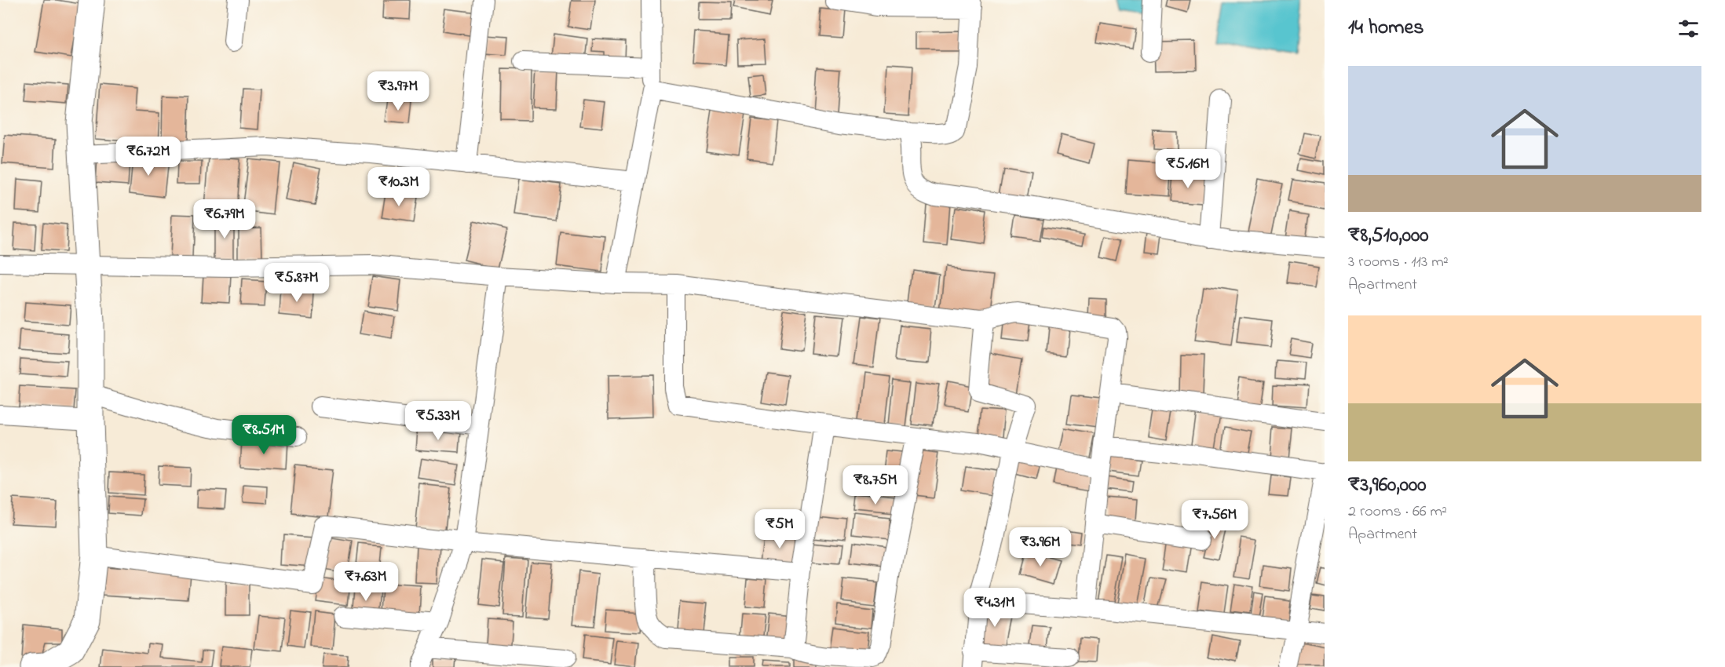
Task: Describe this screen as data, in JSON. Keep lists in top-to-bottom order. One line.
{"page":{"heading":"14 homes","list":[{"name":"₹8,510,000","note":"3 rooms · 113 m² · Apartment"},{"name":"₹3,960,000","note":"2 rooms · 66 m² · Apartment"}],"price":["₹3.97M","₹6.72M","₹5.16M","₹10.3M","₹6.79M","₹5.87M","₹5.33M","₹8.51M","₹8.75M","₹7.56M","₹5M","₹3.96M","₹7.63M","₹4.31M"]}}
